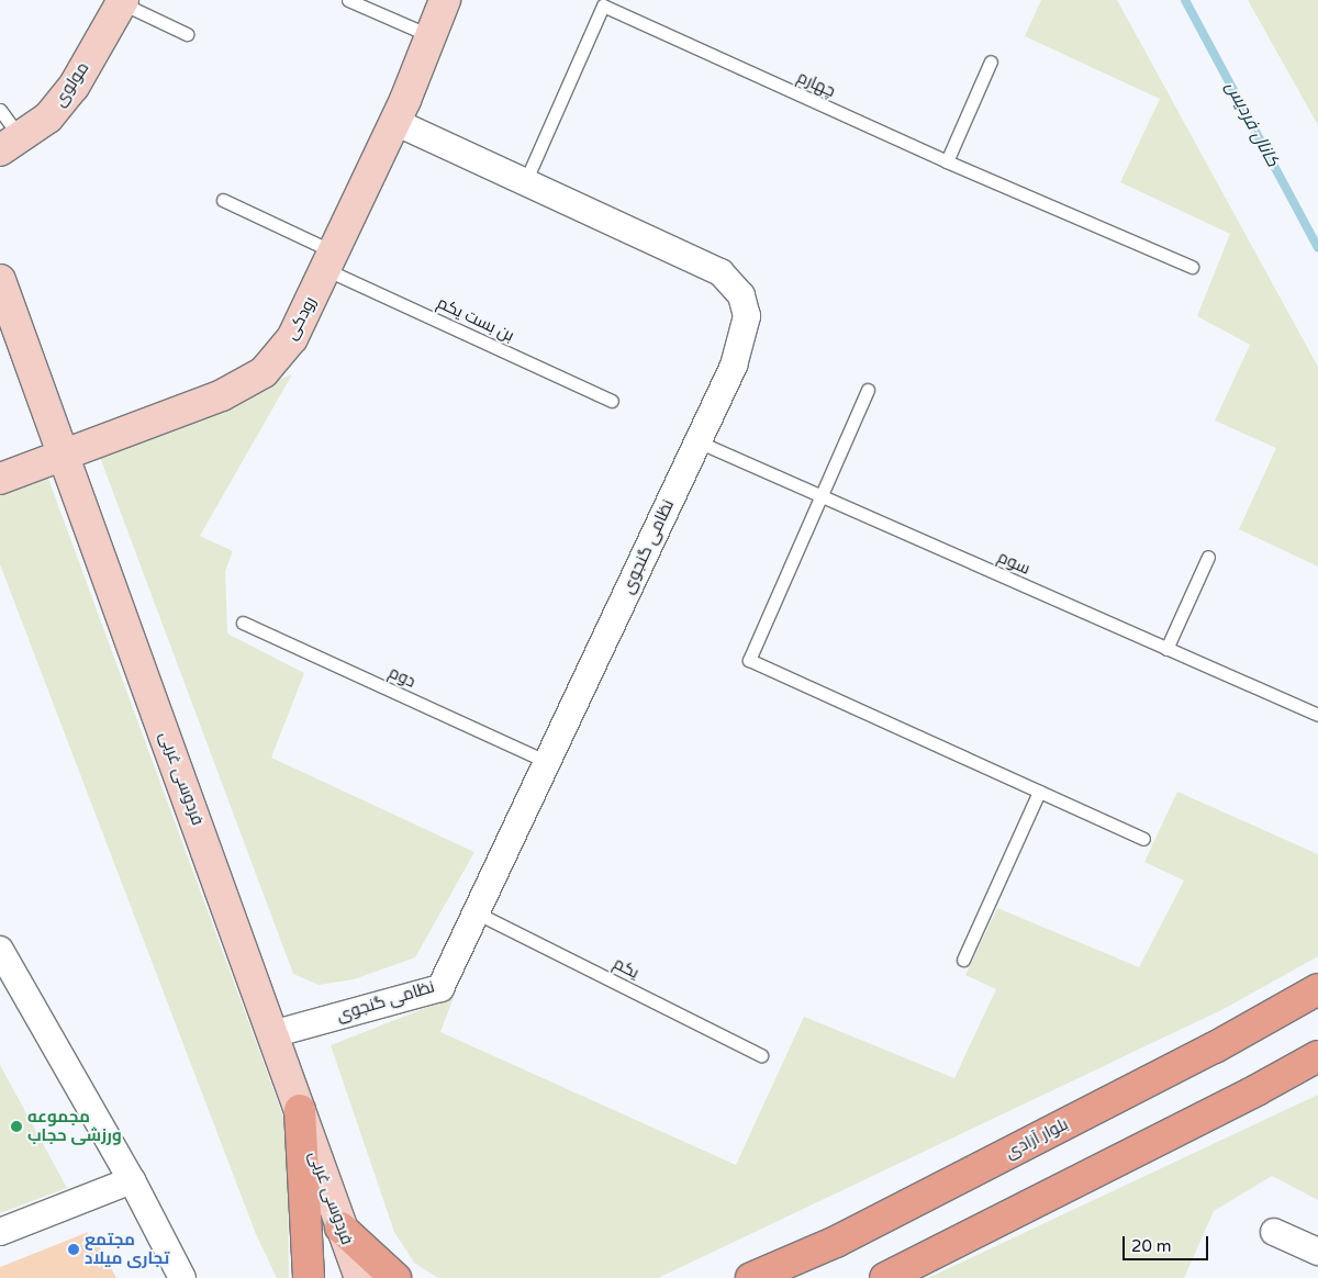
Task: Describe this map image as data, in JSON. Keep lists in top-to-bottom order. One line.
{"streets":{"main road":["مولوی","رودکی","فردوسی غربی","بلوار آزادی"],"street":["نظامی گنجوی"],"lane":["چهارم","بن بست یکم","سوم","دوم","یکم"]},"crossings":[["چهارم","نظامی گنجوی"],["رودکی","بن بست یکم"],["رودکی","نظامی گنجوی"],["رودکی","فردوسی غربی"],["نظامی گنجوی","سوم"],["نظامی گنجوی","دوم"],["نظامی گنجوی","فردوسی غربی"],["نظامی گنجوی","یکم"]],"water":["کانال فردیس"],"places":["مجموعه ورزشی حجاب","مجتمع تجاری میلاد"],"scale_bar":"20 m"}
